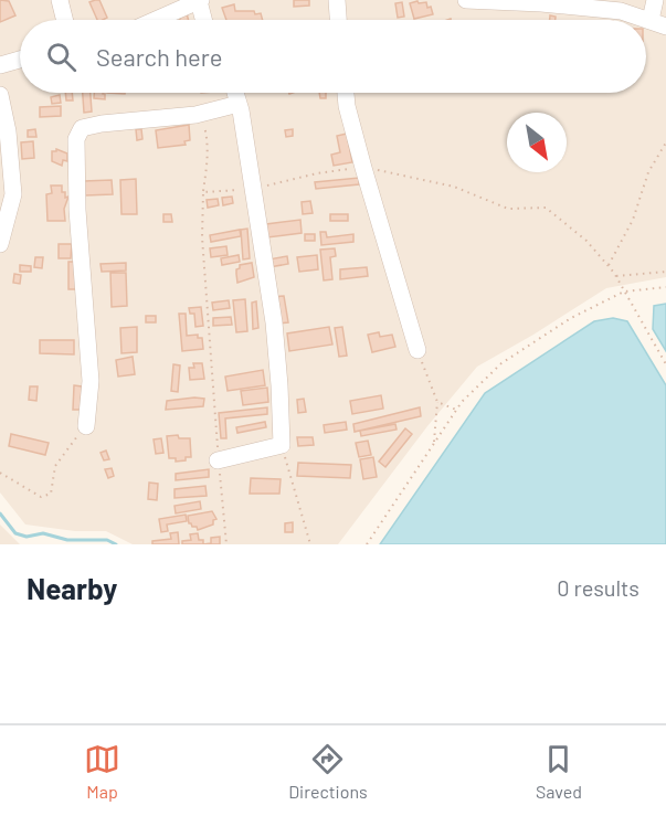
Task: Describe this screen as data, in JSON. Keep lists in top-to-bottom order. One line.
{"north":"bottom right","page":{"search":"Search here","heading":["Nearby","0 results"],"nav":["Map","Directions","Saved"]}}
